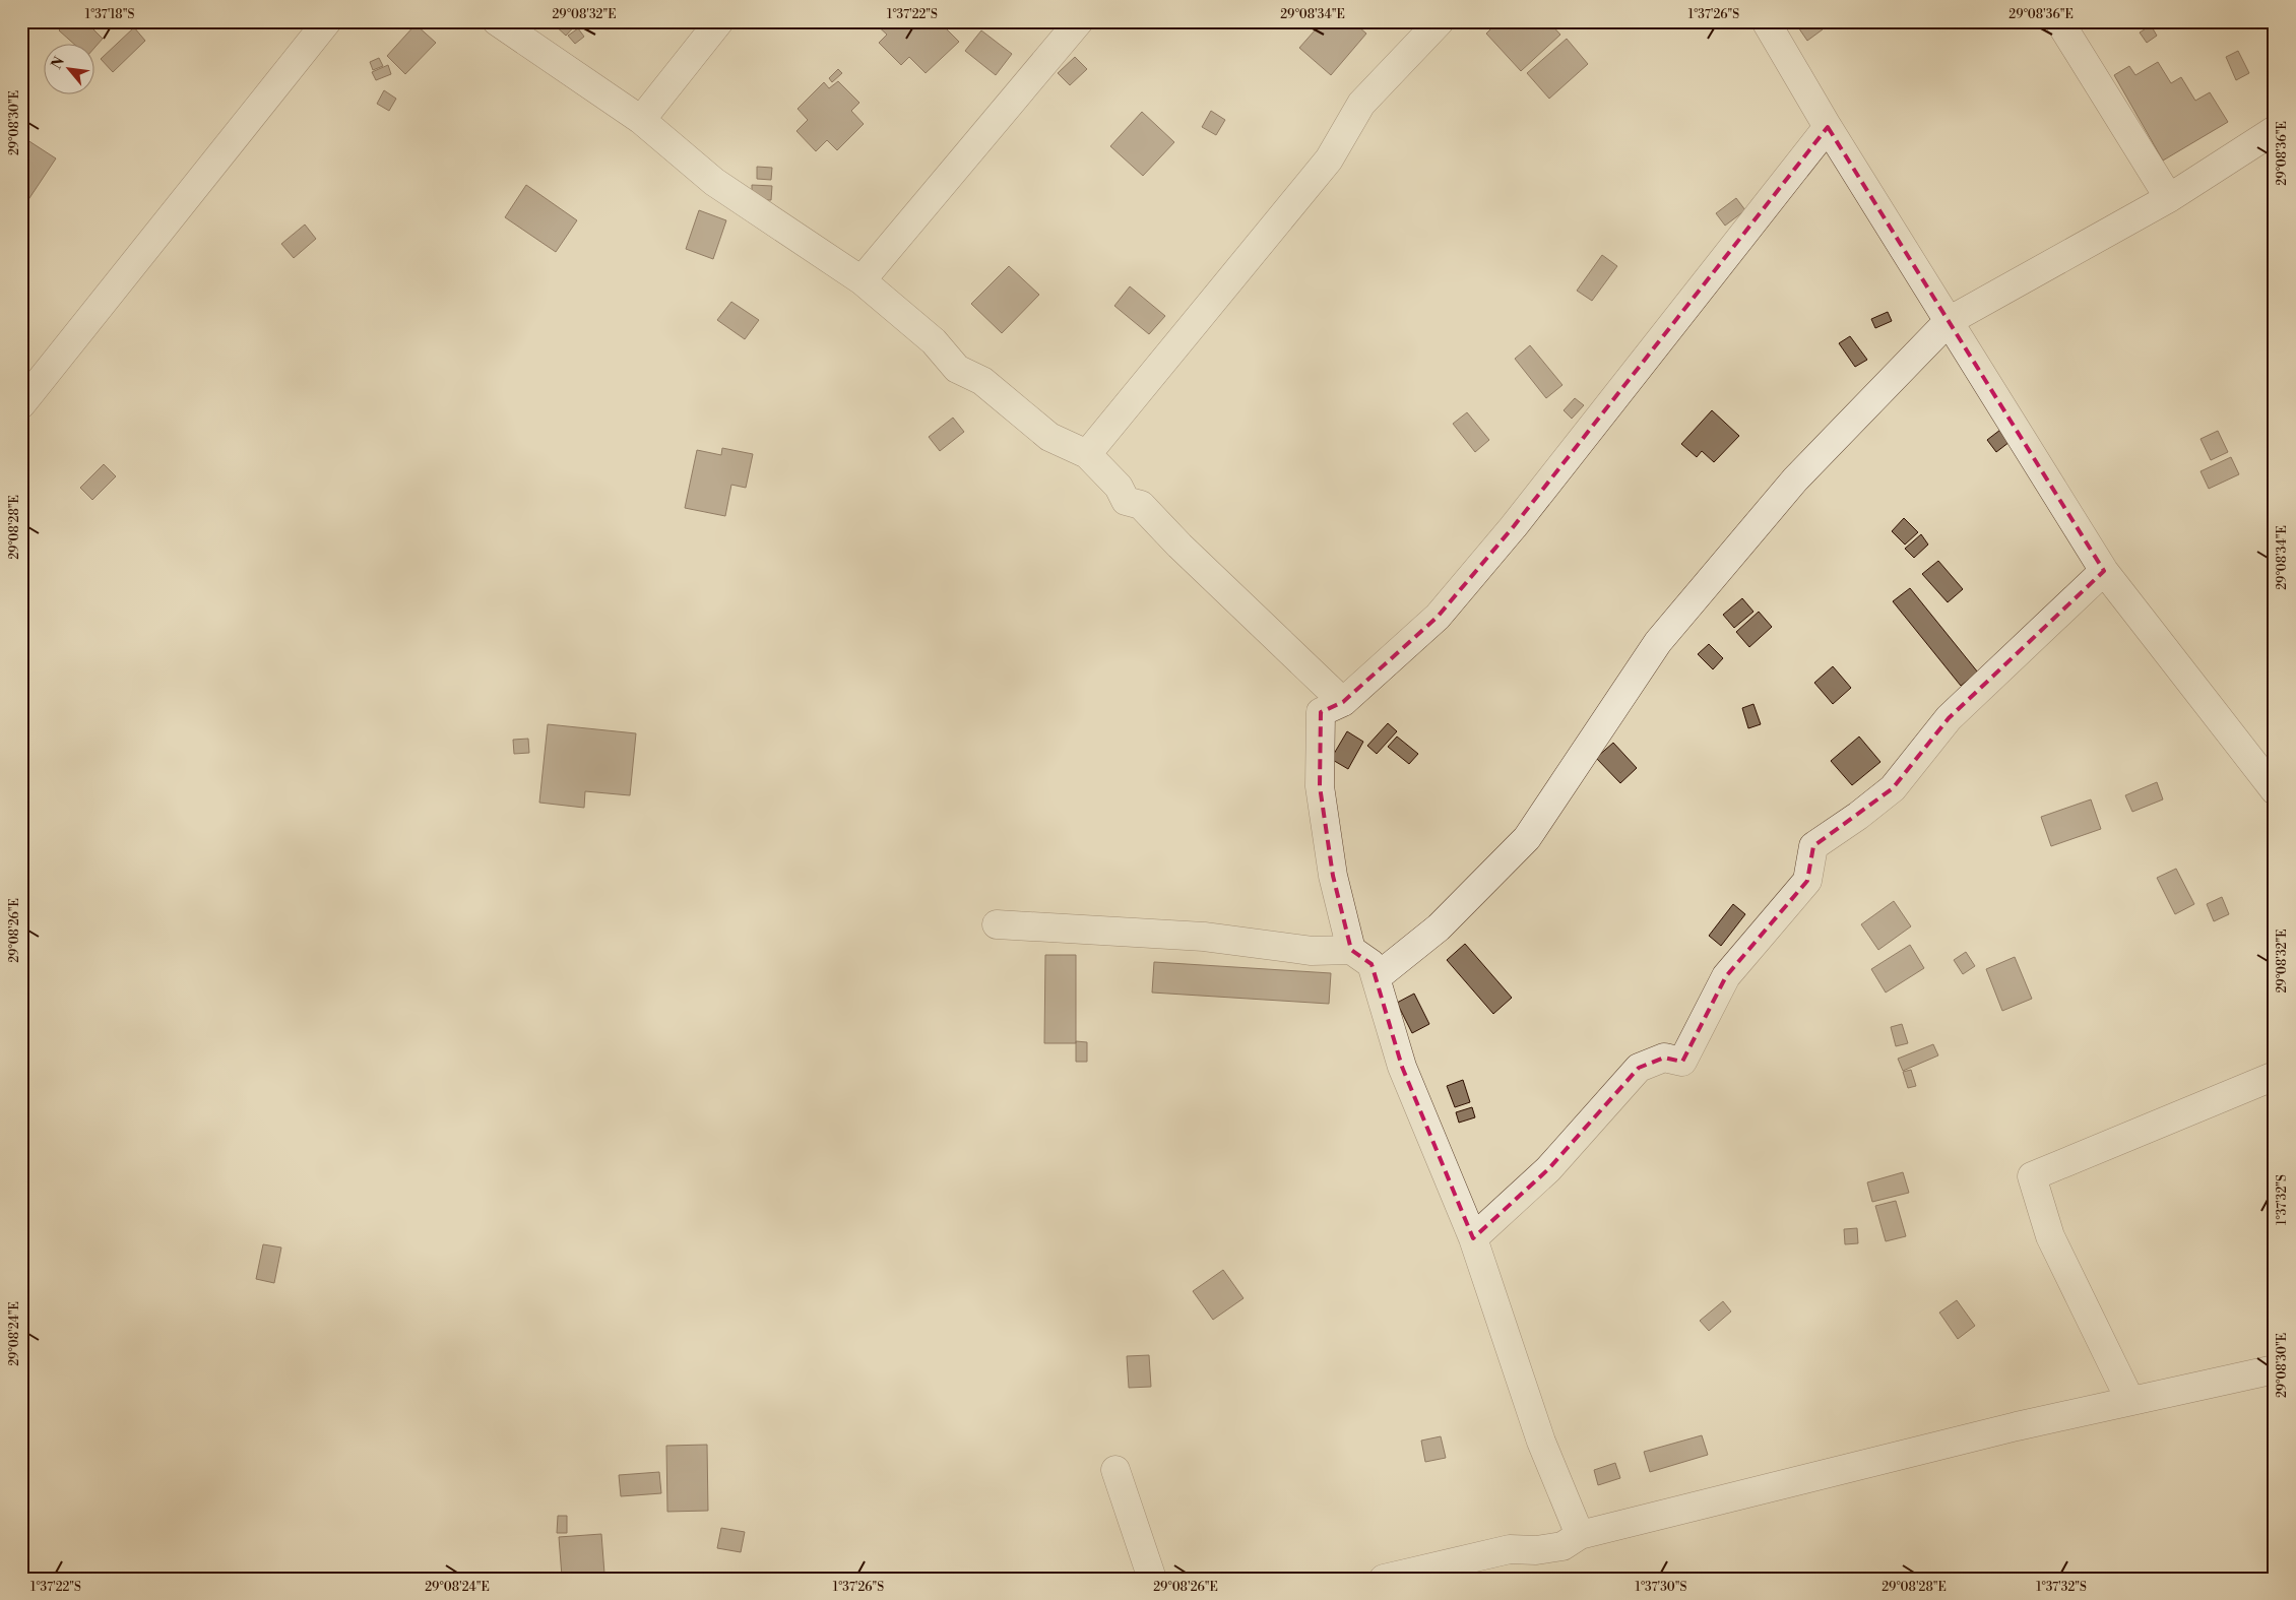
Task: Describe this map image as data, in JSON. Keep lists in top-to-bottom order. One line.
{"north":"top left","coordinates":["1°37'18\"S","29°08'32\"E","1°37'22\"S","29°08'34\"E","1°37'26\"S","29°08'36\"E","29°08'30\"E","29°08'28\"E","29°08'26\"E","1°37'32\"S","29°08'24\"E","1°37'30\"S"]}
